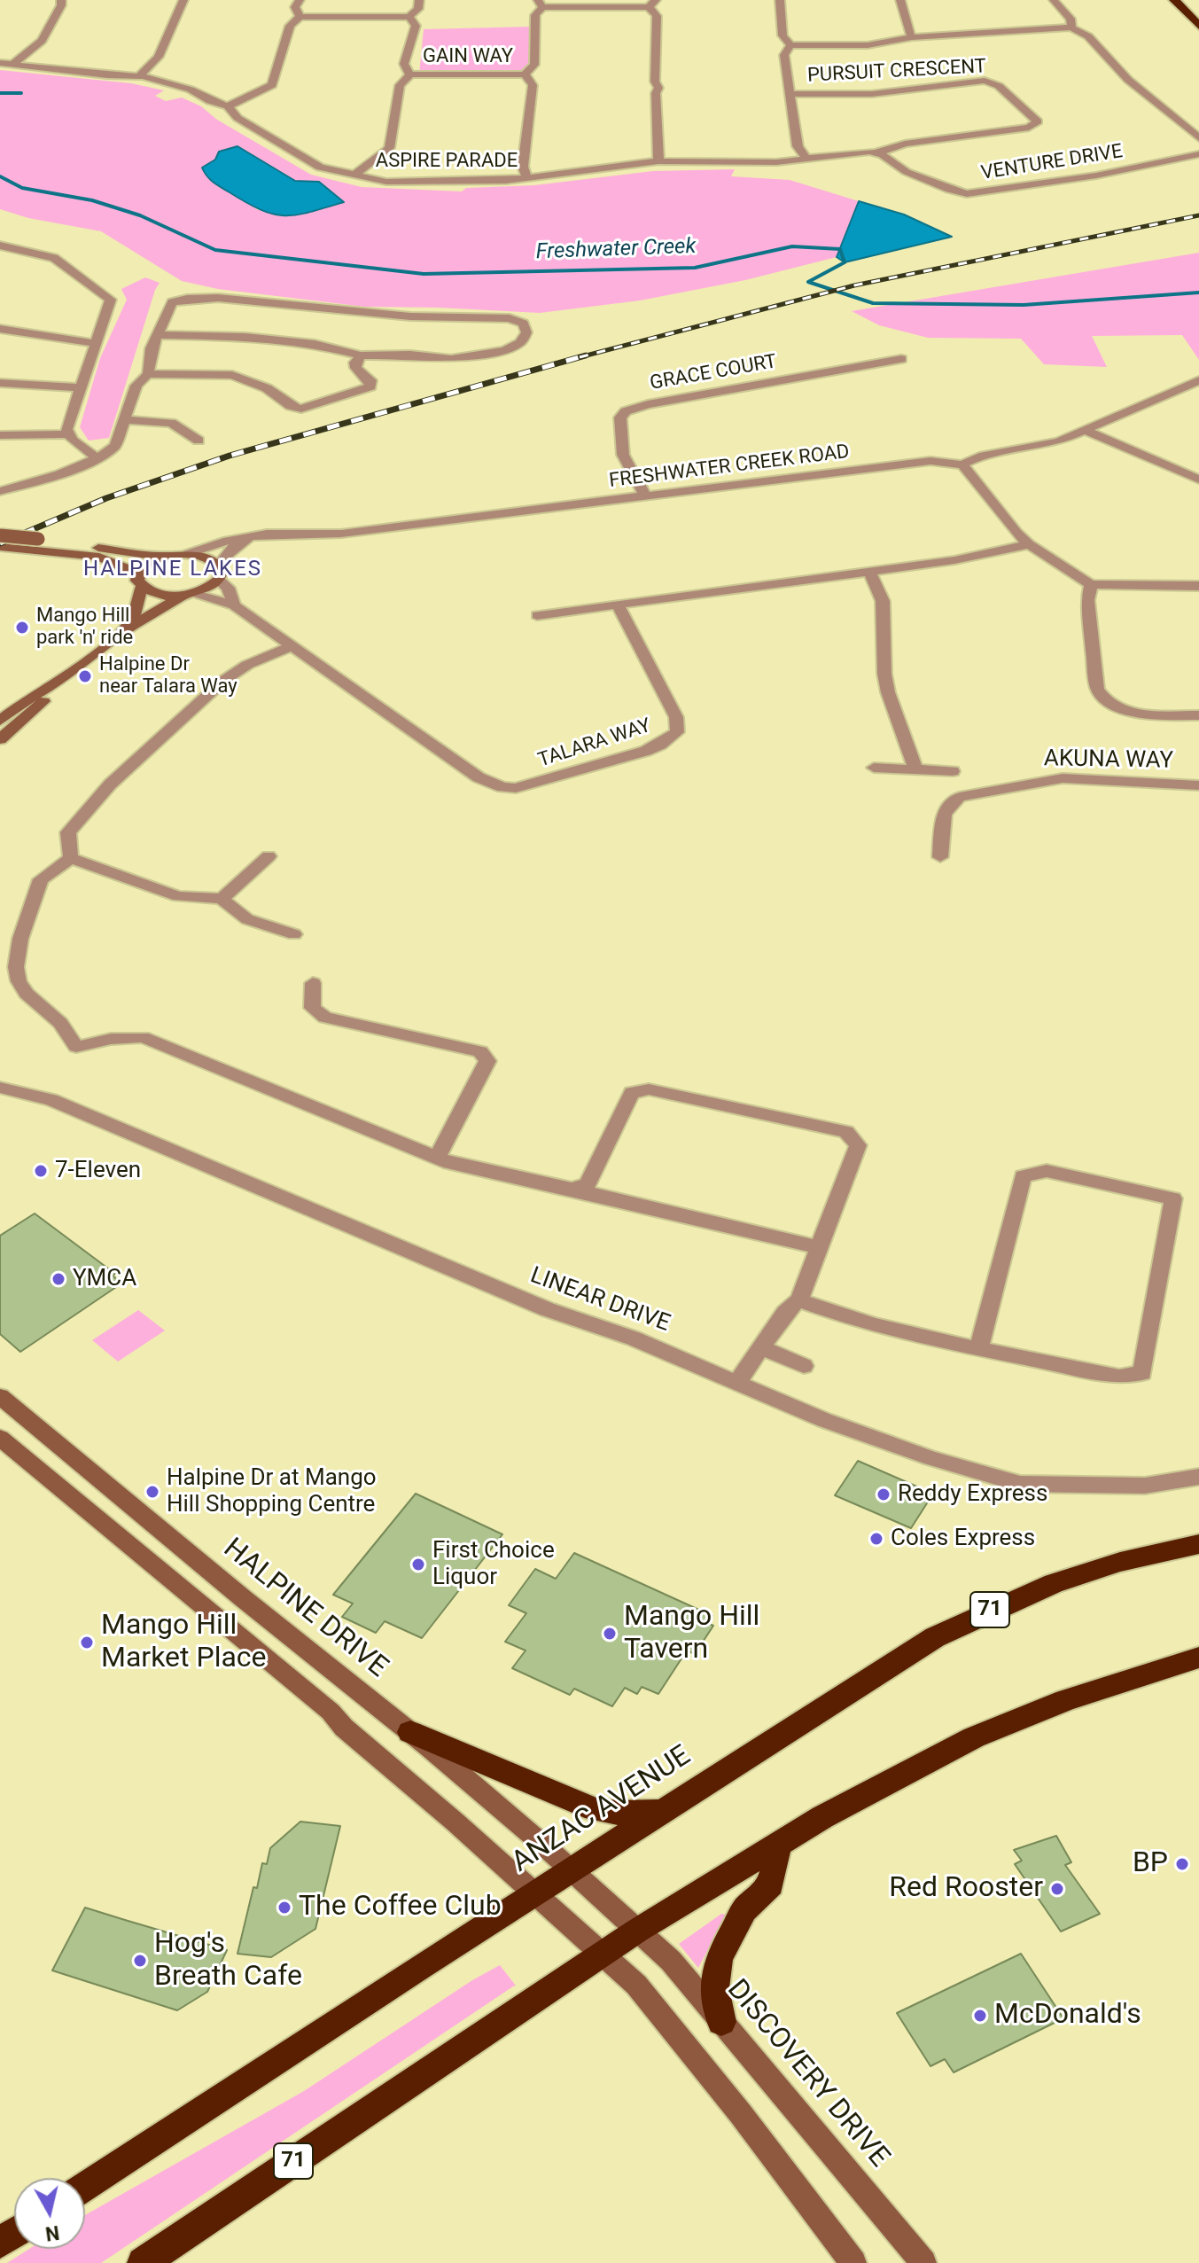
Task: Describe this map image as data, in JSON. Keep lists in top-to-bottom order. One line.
{"streets":{"highway":["71","ANZAC AVENUE"],"main road":["HALPINE DRIVE","DISCOVERY DRIVE"],"street":["GAIN WAY","PURSUIT CRESCENT","ASPIRE PARADE","VENTURE DRIVE","GRACE COURT","FRESHWATER CREEK ROAD","TALARA WAY","AKUNA WAY","LINEAR DRIVE"]},"crossings":[["PURSUIT CRESCENT","ASPIRE PARADE"],["PURSUIT CRESCENT","VENTURE DRIVE"],["ASPIRE PARADE","VENTURE DRIVE"],["GRACE COURT","FRESHWATER CREEK ROAD"],["HALPINE DRIVE","ANZAC AVENUE"],["HALPINE DRIVE","DISCOVERY DRIVE"],["71","DISCOVERY DRIVE"],["ANZAC AVENUE","DISCOVERY DRIVE"]],"districts":["HALPINE LAKES"],"water":["Freshwater Creek"],"places":["Mango Hill park 'n' ride","Halpine Dr near Talara Way","7-Eleven","YMCA","Halpine Dr at Mango Hill Shopping Centre","Reddy Express","Coles Express","First Choice Liquor","Mango Hill Tavern","Mango Hill Market Place","BP","Red Rooster","The Coffee Club","Hog's Breath Cafe","McDonald's"],"north":"bottom"}
